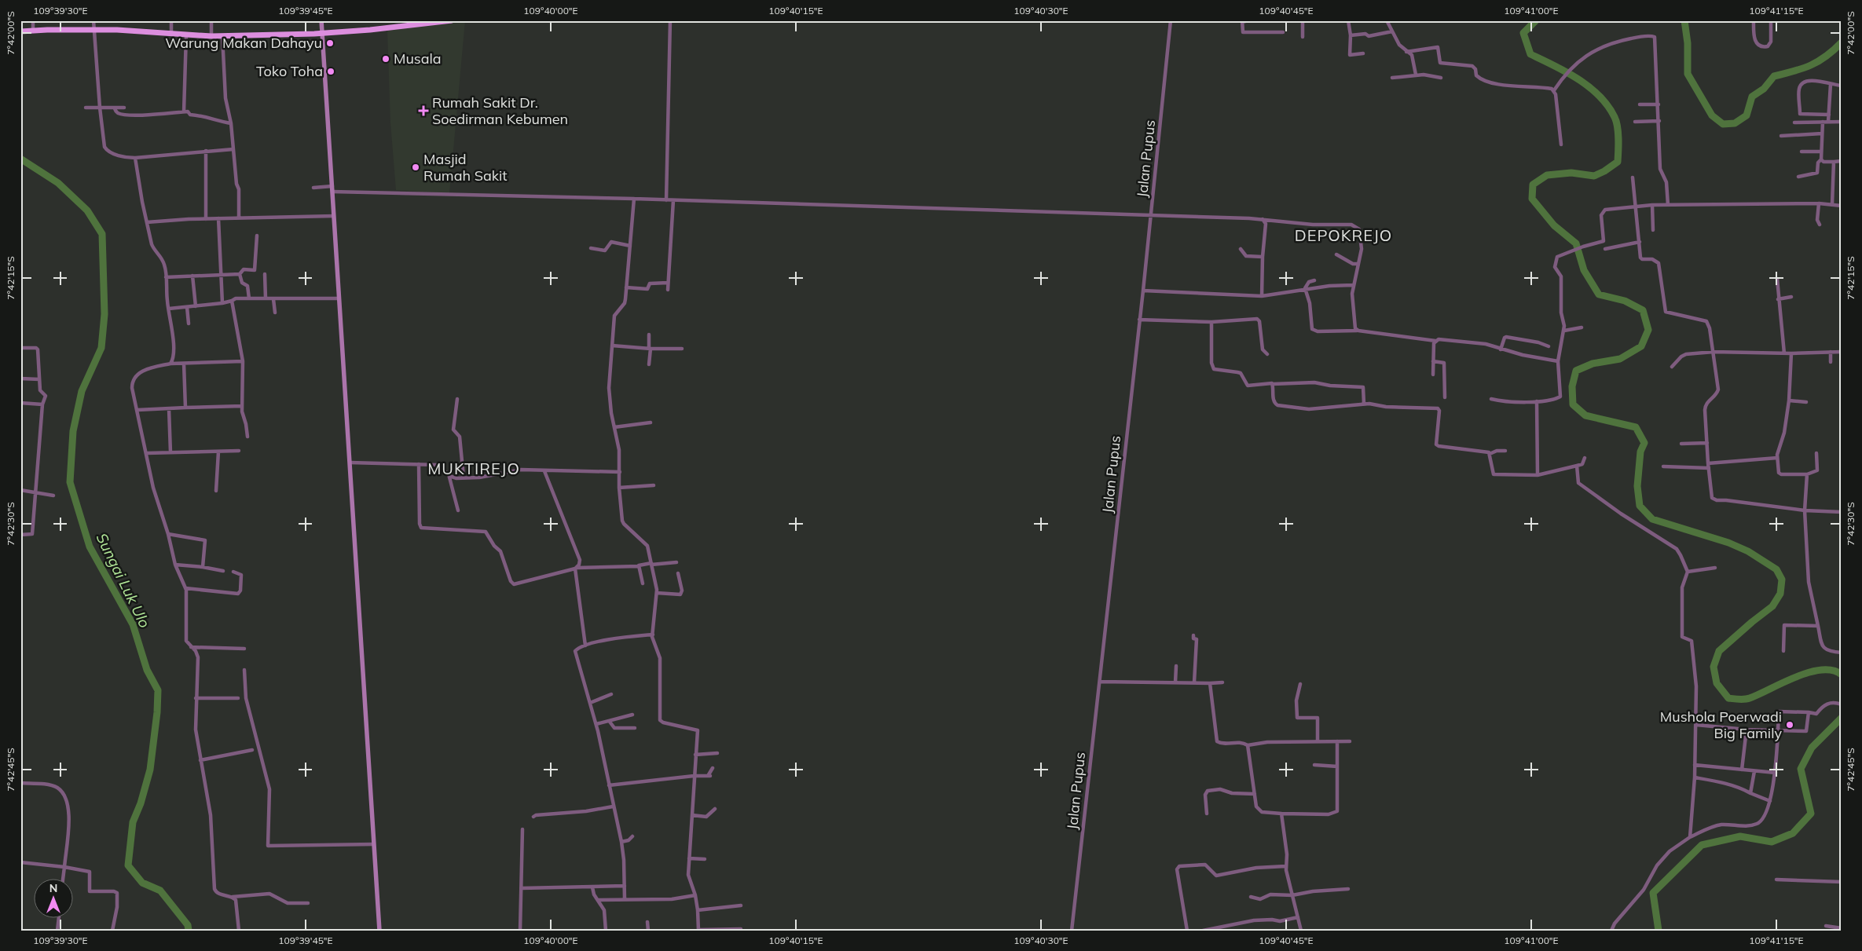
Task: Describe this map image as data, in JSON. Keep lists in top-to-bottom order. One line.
{"streets":{"street":["Jalan Pupus"]},"districts":["DEPOKREJO","MUKTIREJO"],"water":["Sungai Luk Ulo"],"places":{"other":["Warung Makan Dahayu","Musala","Toko Toha","Masjid Rumah Sakit","Mushola Poerwadi Big Family"],"health":["Rumah Sakit Dr. Soedirman Kebumen"]},"north":"top","coordinates":["109°39'30\"E","109°39'45\"E","109°40'00\"E","109°40'15\"E","109°40'30\"E","109°40'45\"E","109°41'00\"E","109°41'15\"E","7°42'00\"S","7°42'15\"S","7°42'30\"S","7°42'45\"S"]}
